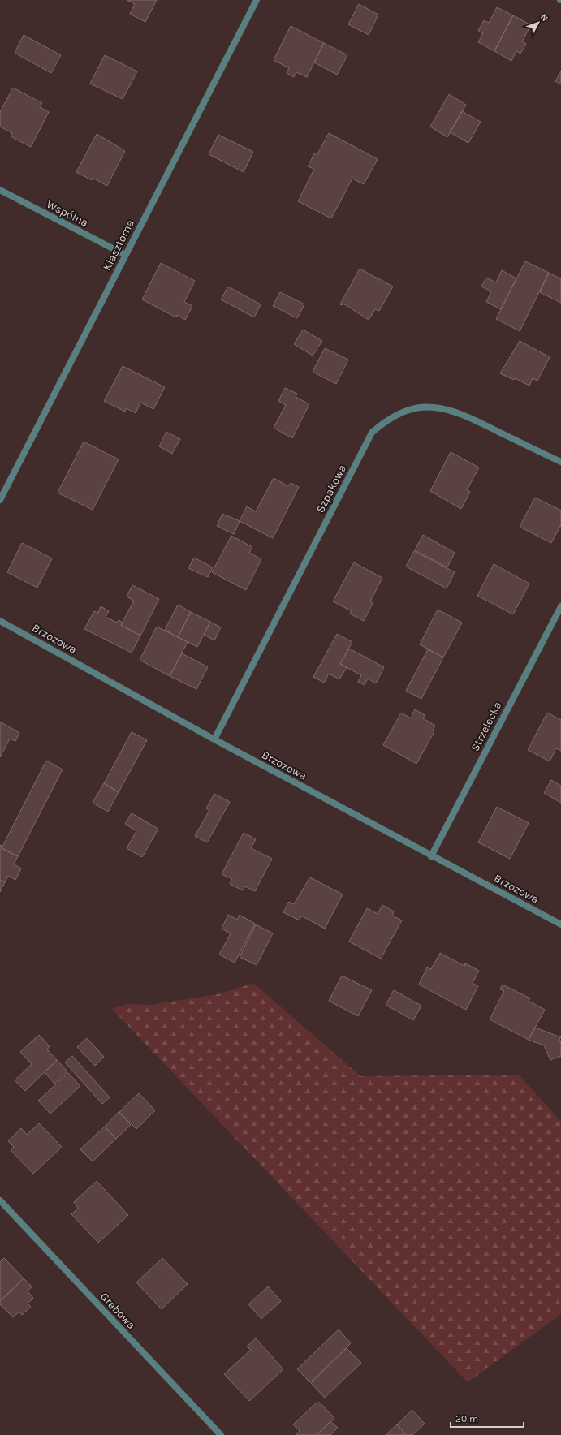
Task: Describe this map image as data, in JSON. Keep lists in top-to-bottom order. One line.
{"streets":{"street":["Wspólna","Klasztorna","Szpakowa","Brzozowa","Strzelecka","Grabowa"]},"crossings":[["Wspólna","Klasztorna"],["Szpakowa","Brzozowa"],["Brzozowa","Strzelecka"]],"scale_bar":"20 m","north":"top right"}
